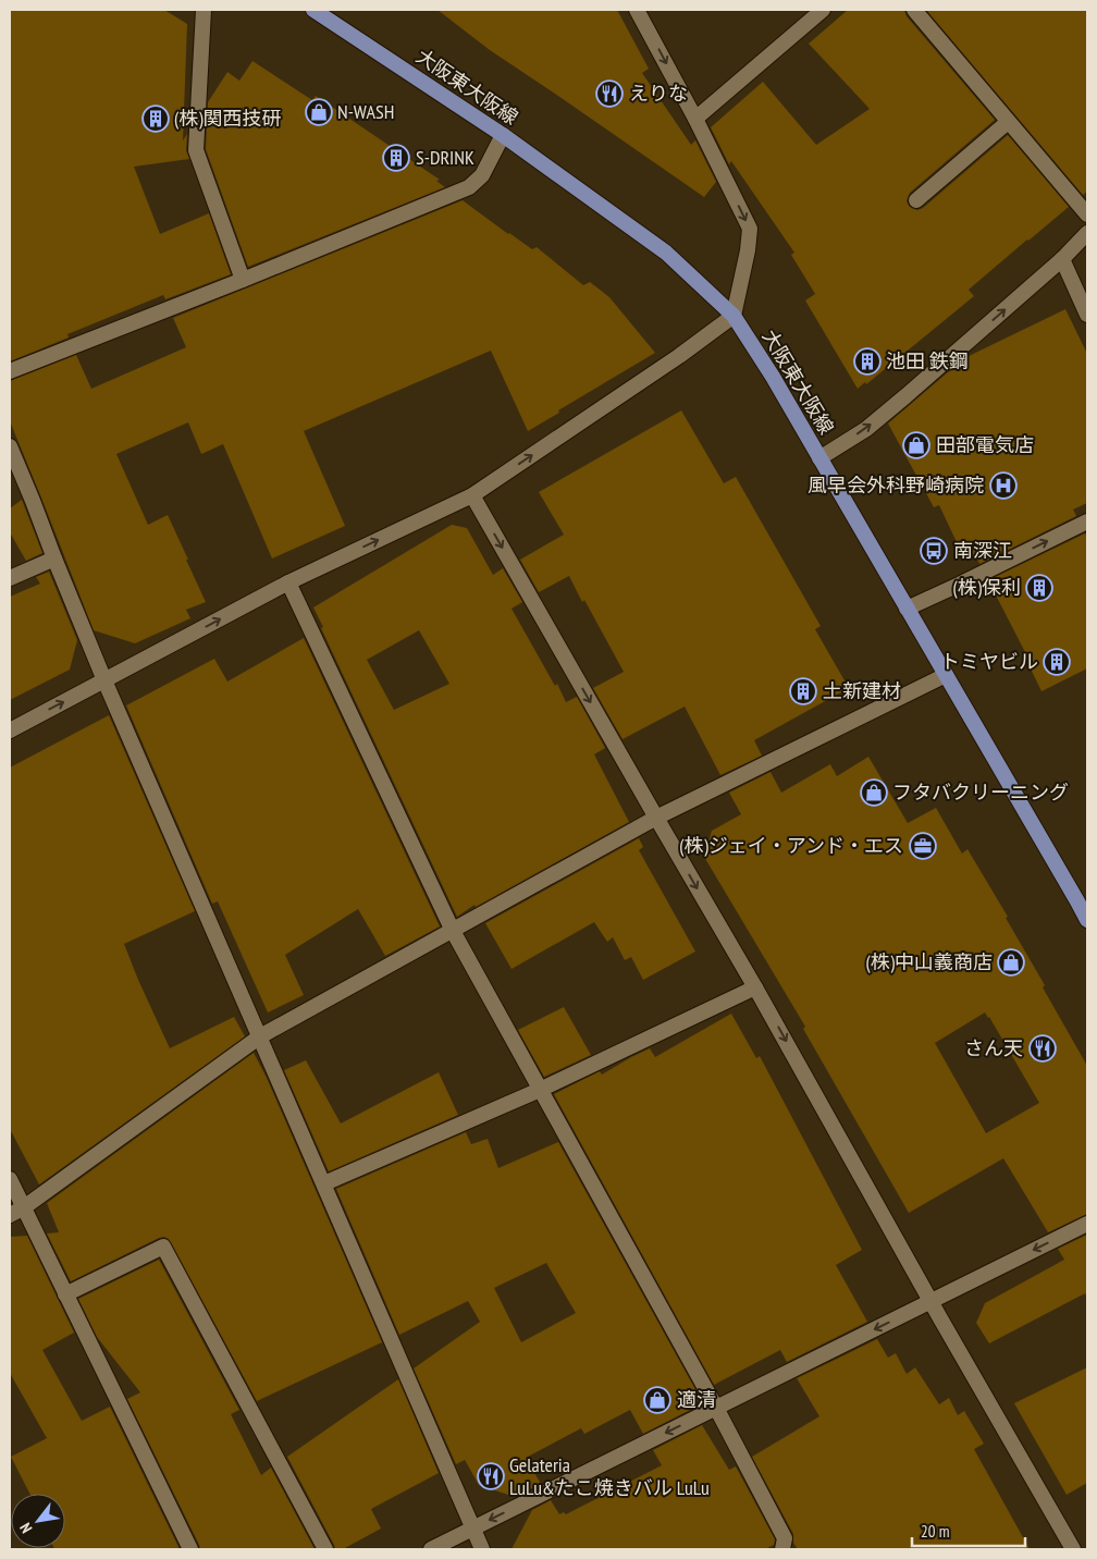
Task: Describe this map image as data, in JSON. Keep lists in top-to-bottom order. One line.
{"streets":{"main road":["大阪東大阪線"]},"places":{"restaurant":["えりな","さん天","Gelateria LuLu&たこ焼きバル LuLu"],"shop":["N-WASH","田部電気店","フタバクリーニング","(株)中山義商店","適清"],"building":["(株)関西技研","S-DRINK","池田 鉄鋼","(株)保利","トミヤビル","土新建材"],"hospital":["風早会外科野崎病院"],"bus stop":["南深江"],"office":["(株)ジェイ・アンド・エス"]},"scale_bar":"20 m","north":"bottom left"}
